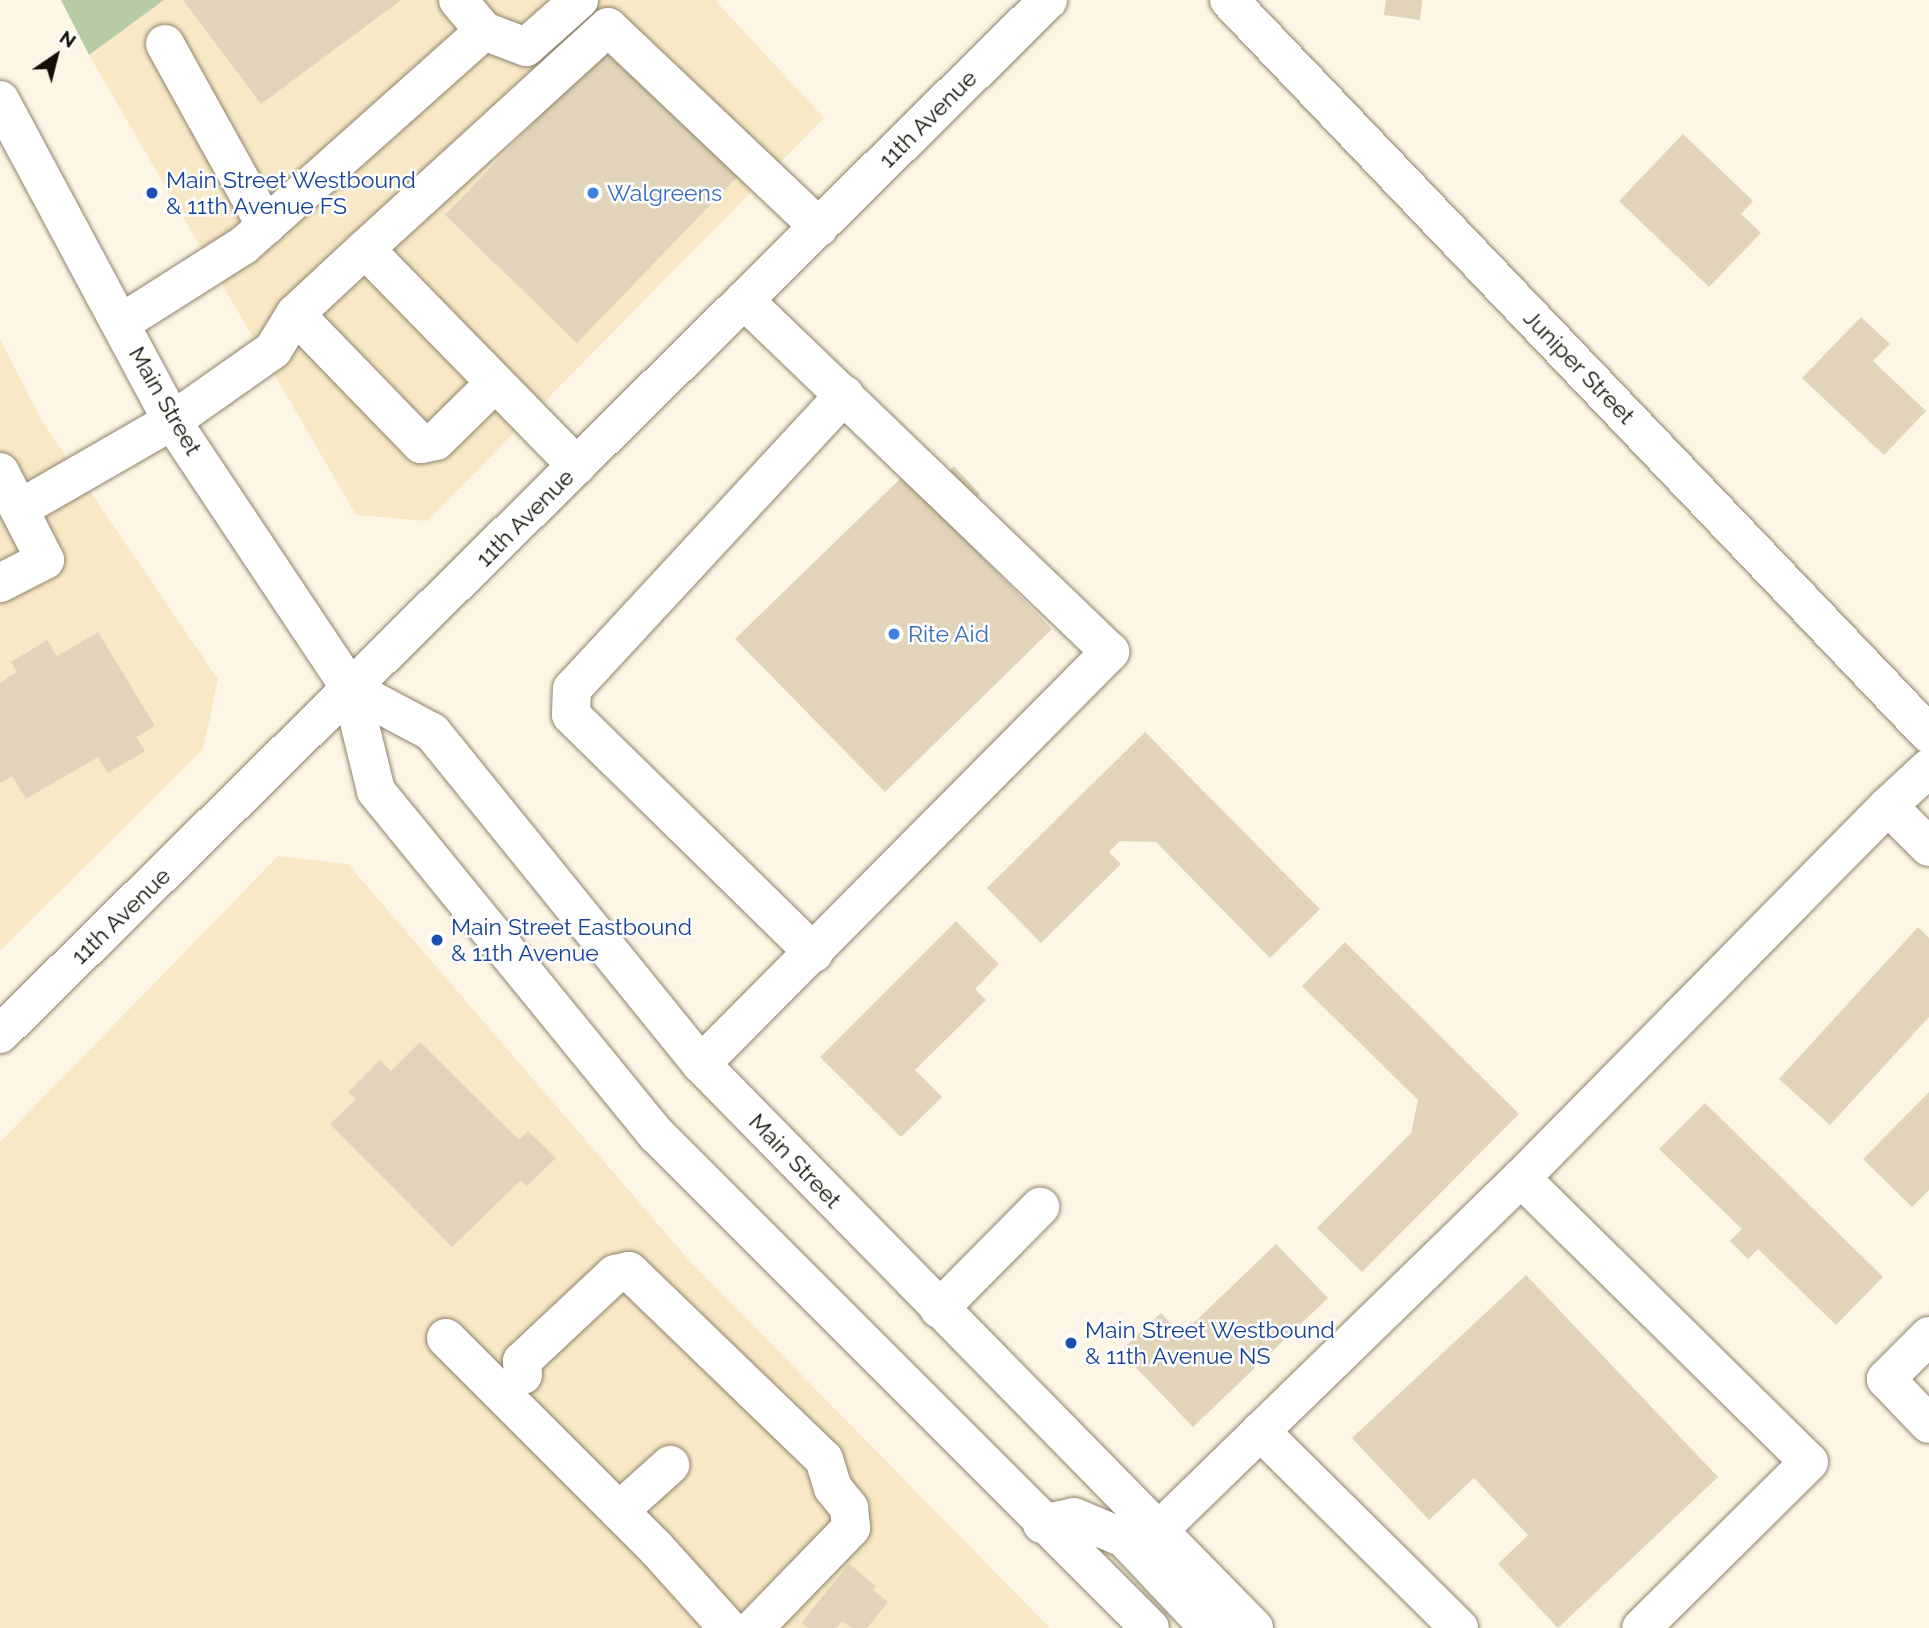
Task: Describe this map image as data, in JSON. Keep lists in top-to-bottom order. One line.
{"streets":{"main road":["11th Avenue","Juniper Street","Main Street"]},"crossings":[["11th Avenue","Main Street"]],"places":["Main Street Westbound & 11th Avenue FS","Walgreens","Rite Aid","Main Street Eastbound & 11th Avenue","Main Street Westbound & 11th Avenue NS"],"north":"top right"}
